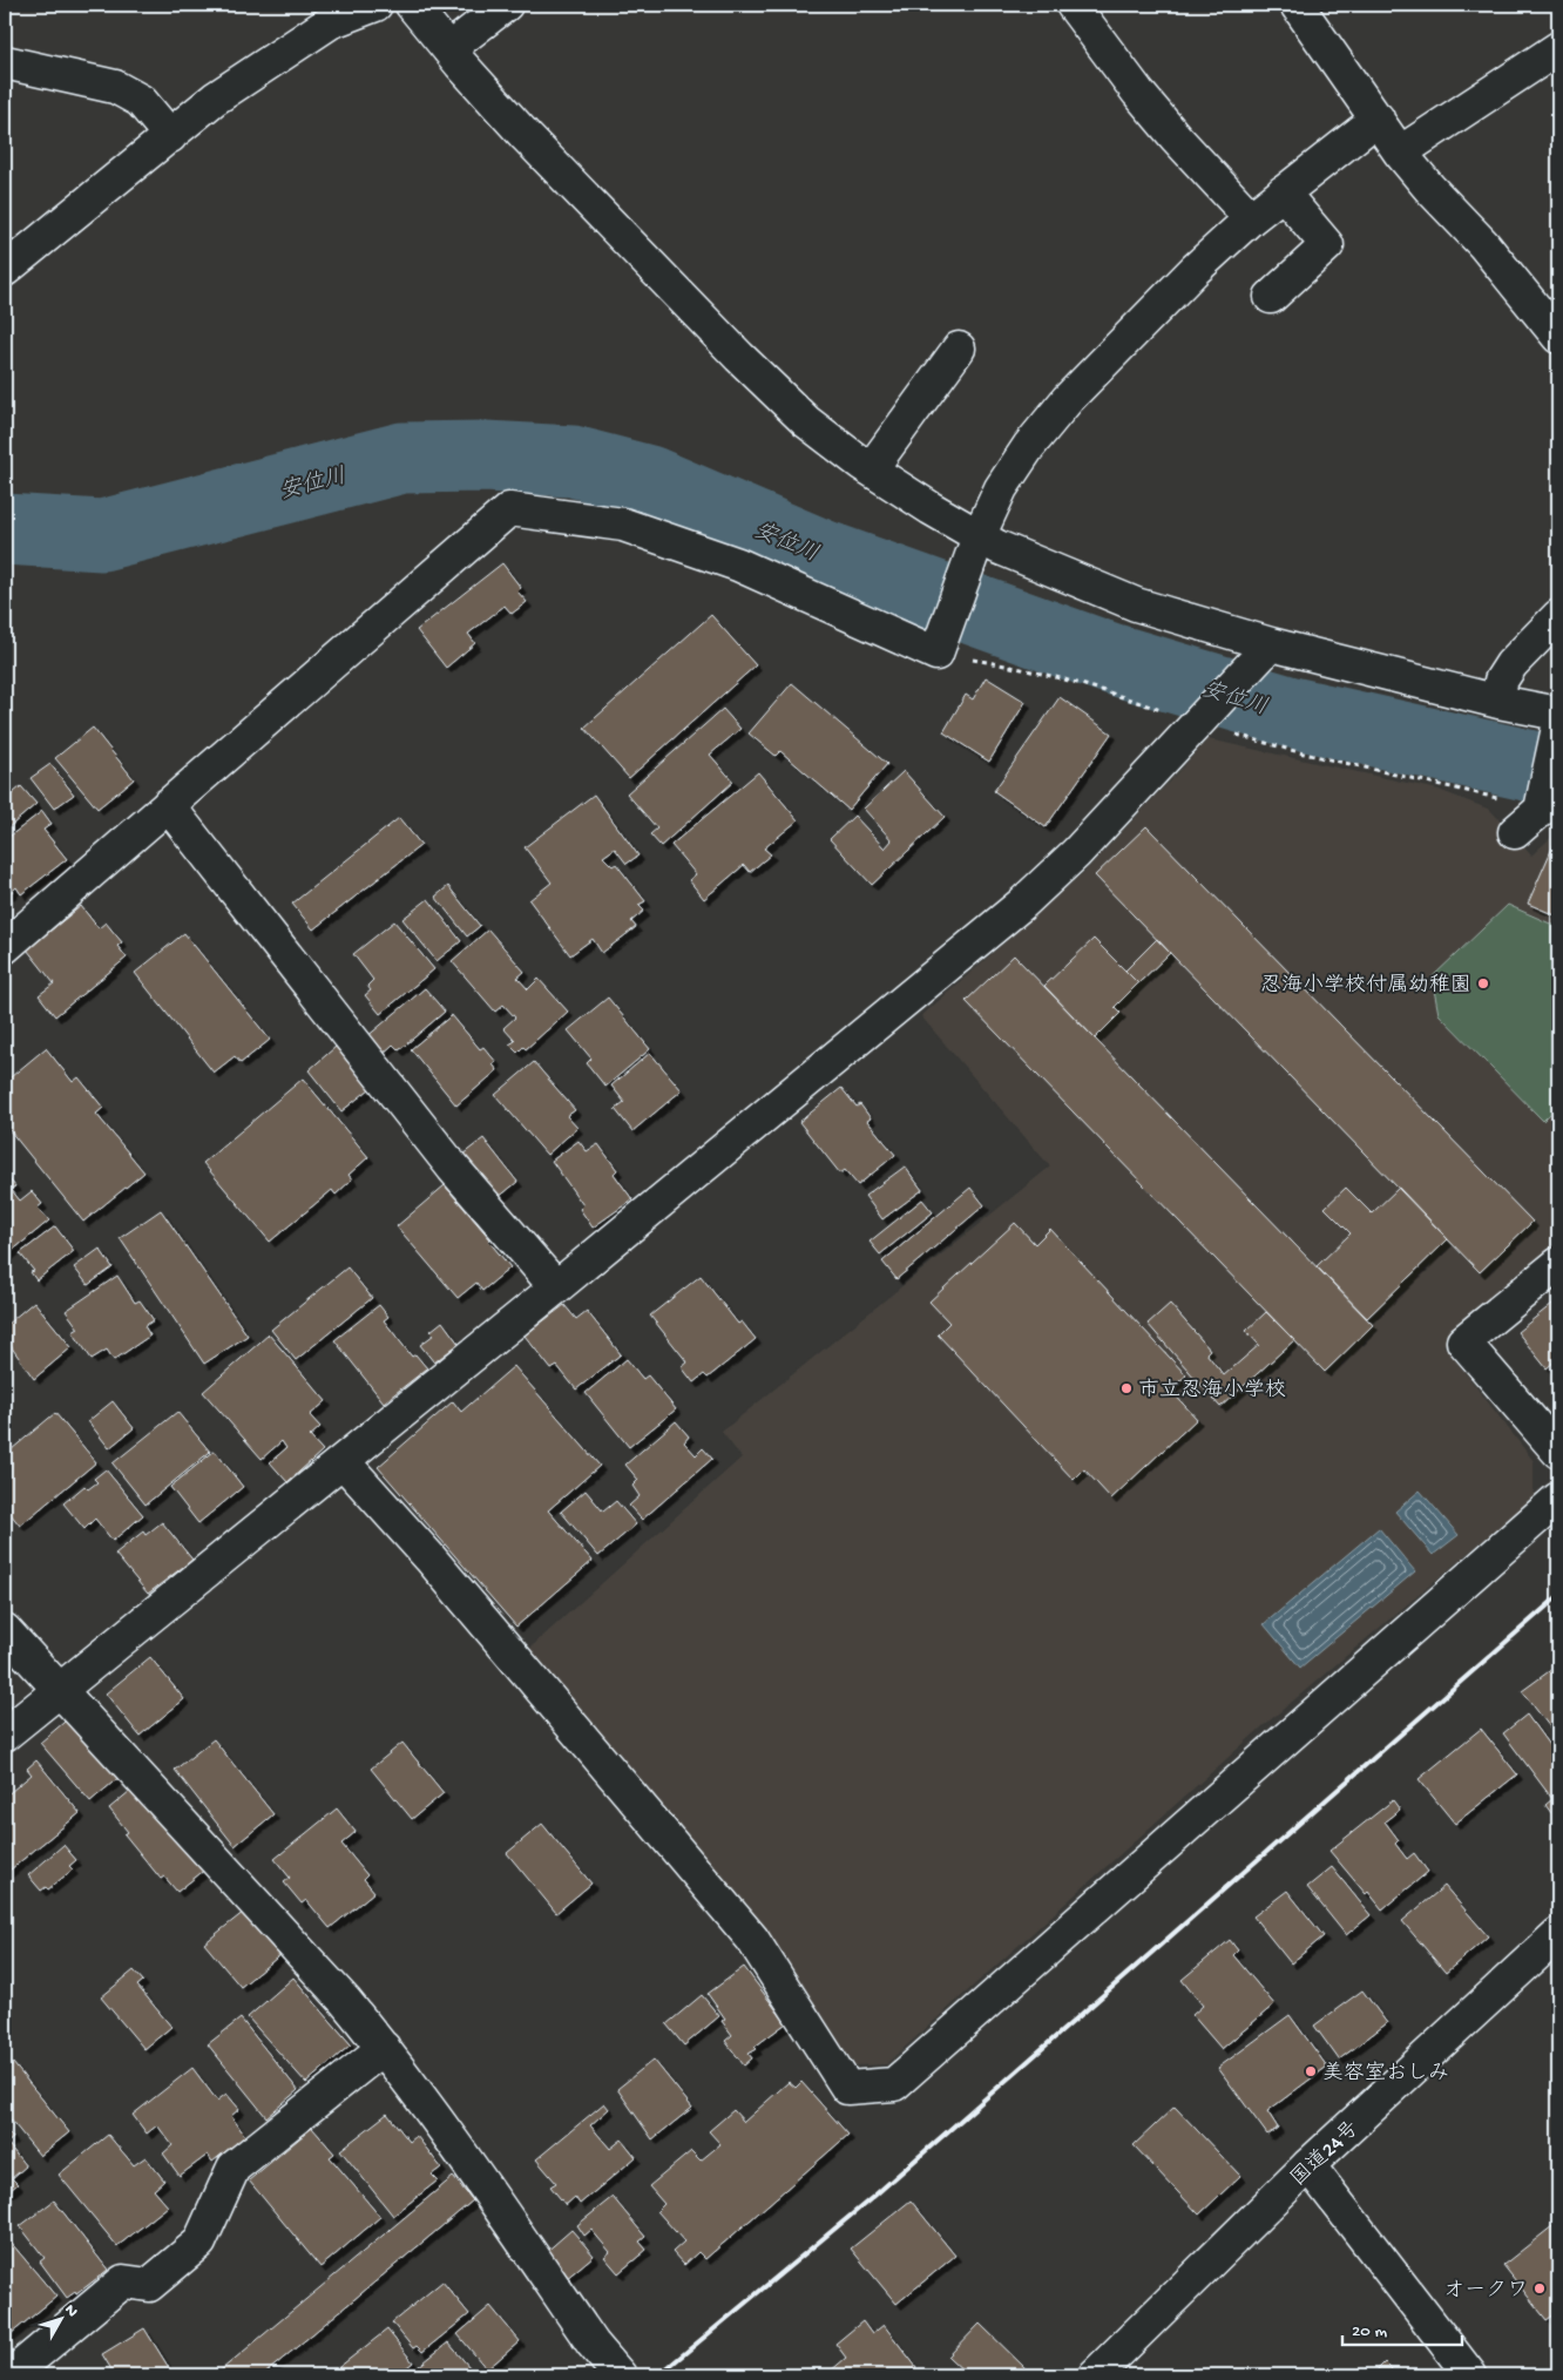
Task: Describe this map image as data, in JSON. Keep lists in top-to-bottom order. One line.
{"streets":{"main road":["国道24号"]},"water":["安位川"],"places":["忍海小学校付属幼稚園","市立忍海小学校","美容室おしみ","オークワ"],"scale_bar":"20 m","north":"top right"}
